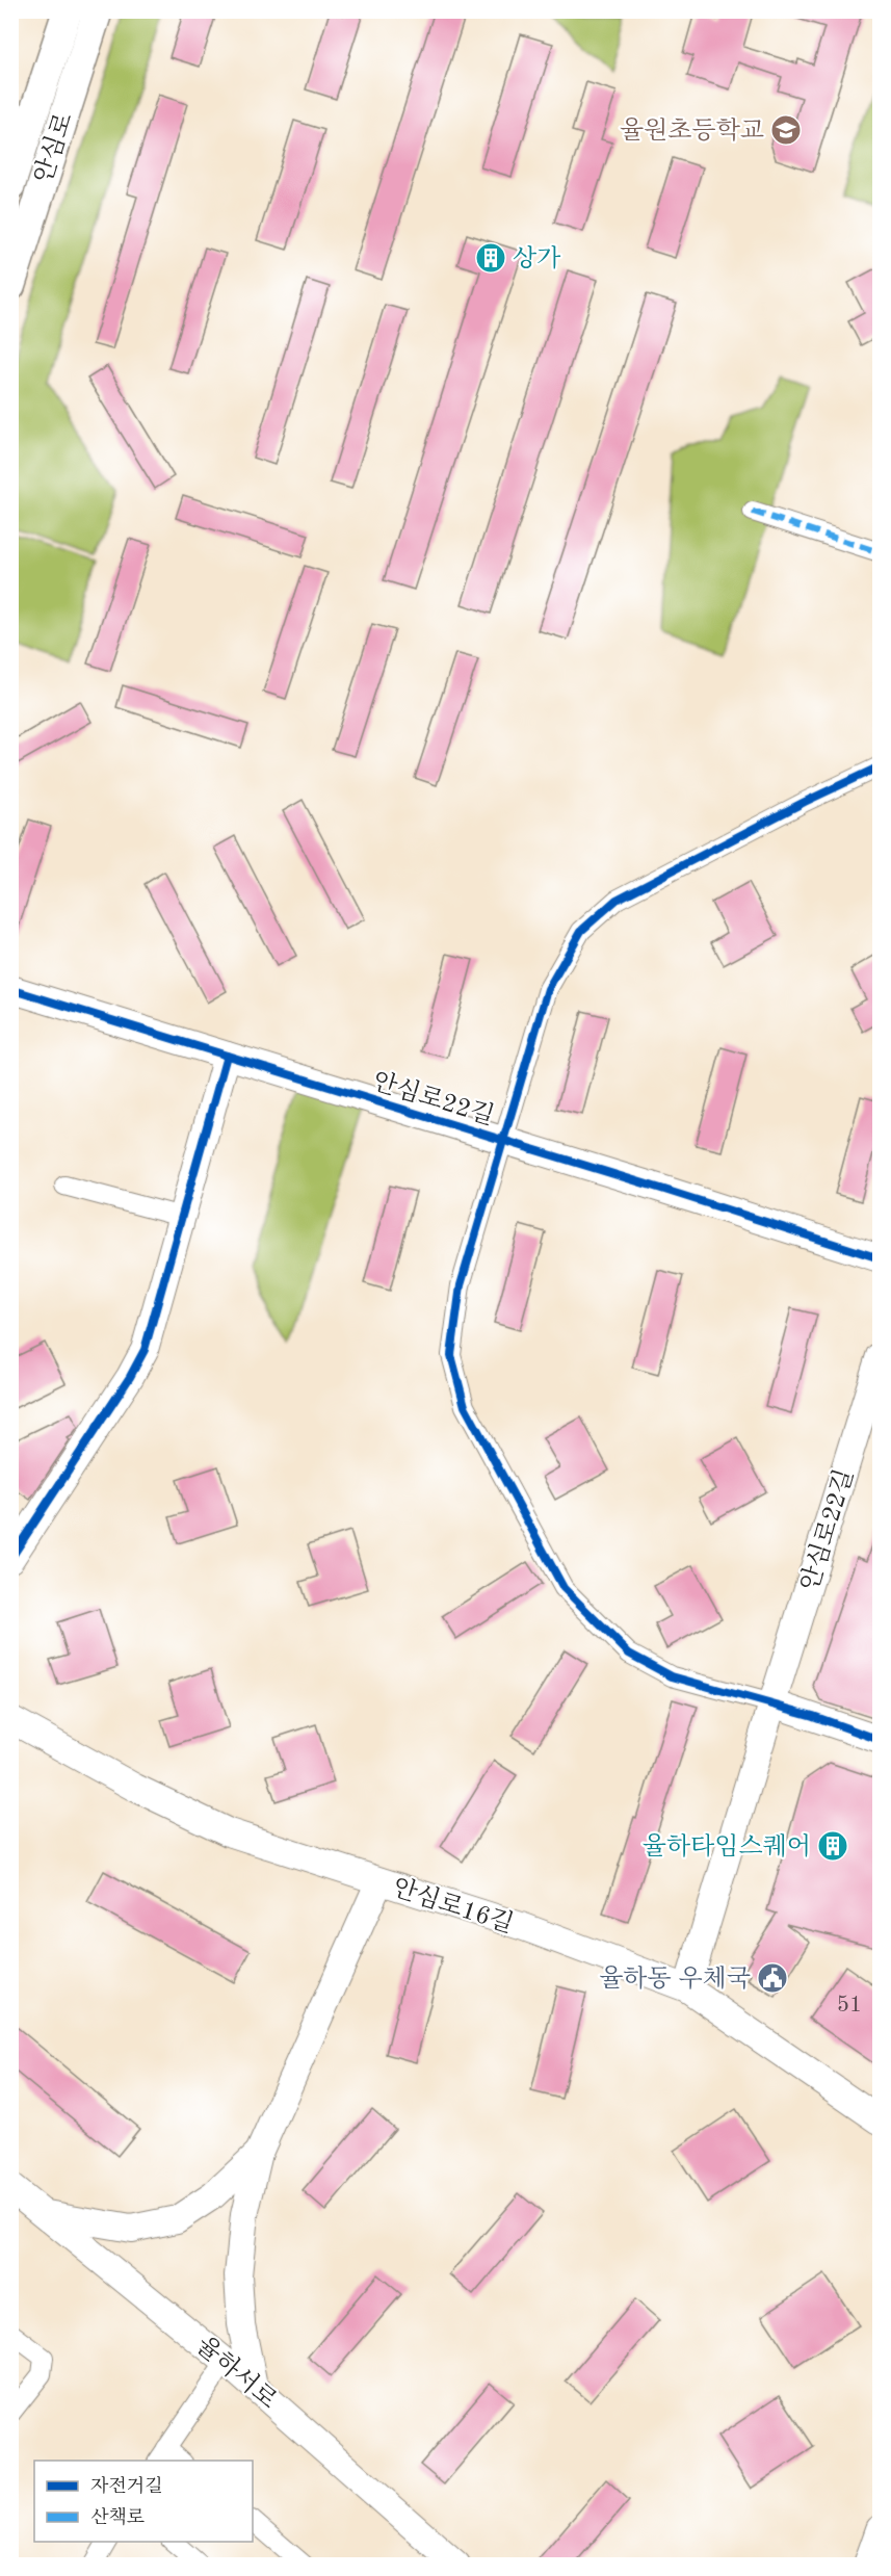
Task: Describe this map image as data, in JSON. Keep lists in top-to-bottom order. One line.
{"streets":{"main road":["안심로"],"street":["안심로22길","안심로16길","율하서로"]},"crossings":[["안심로22길","안심로16길"]],"places":{"school or university":["율원초등학교"],"building":["상가","율하타임스퀘어"],"public building":["율하동 우체국"]},"house_numbers":["51"],"legend":["자전거길","산책로"]}
